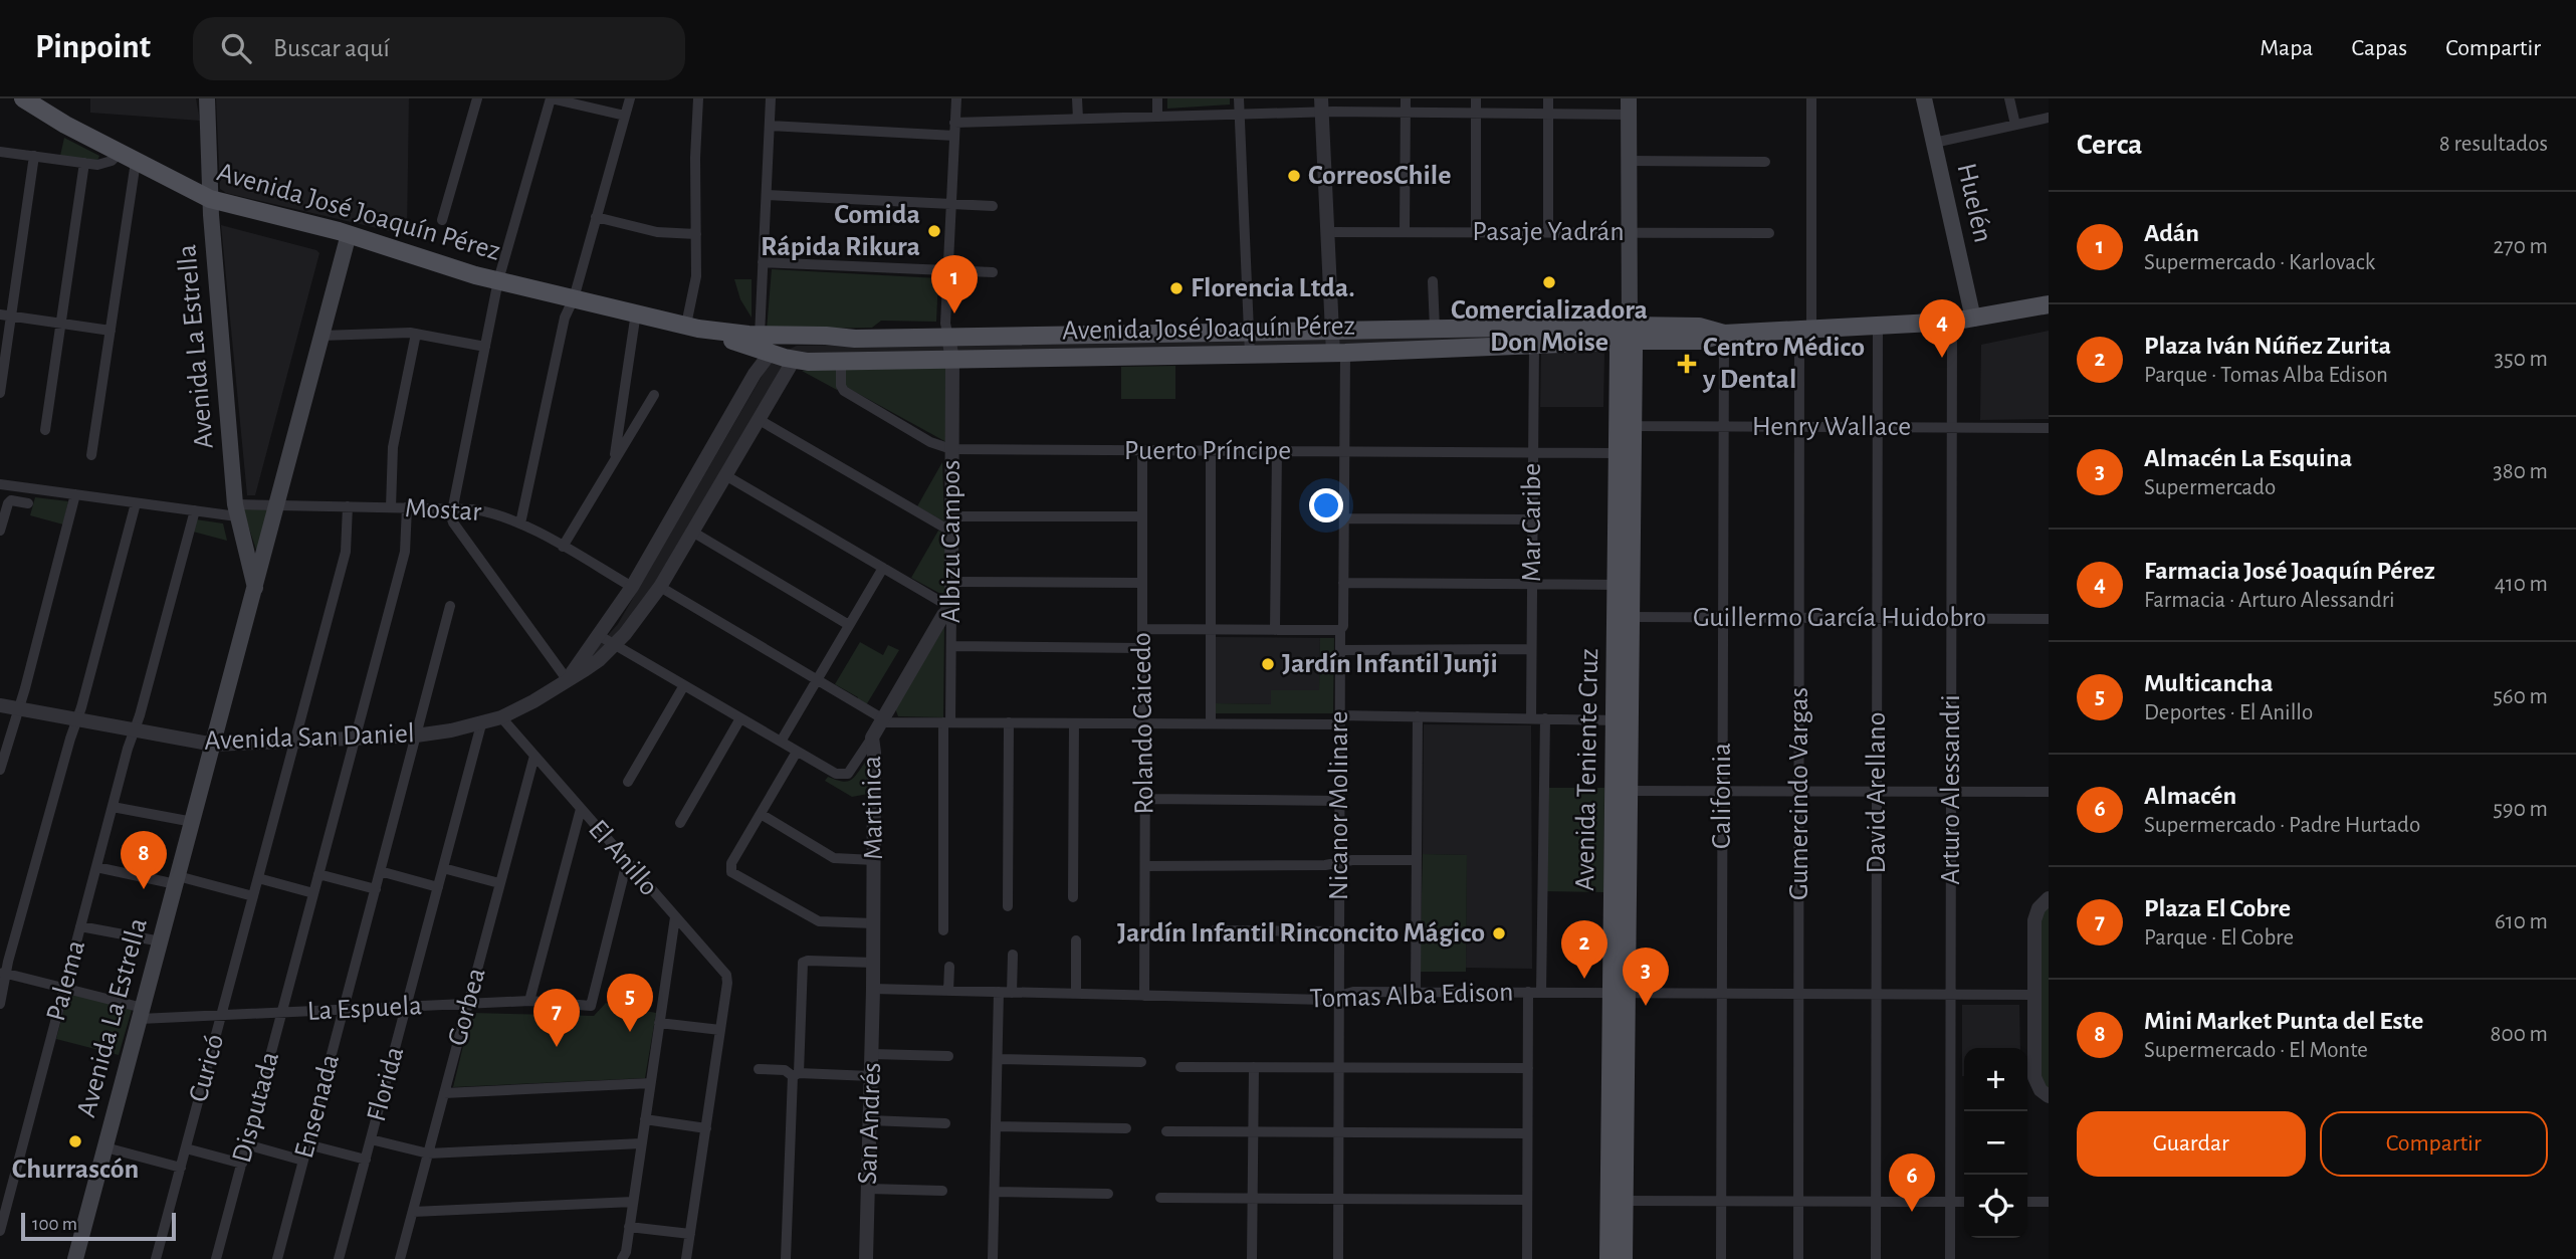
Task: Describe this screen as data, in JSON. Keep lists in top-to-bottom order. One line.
{"streets":{"main road":["Huelén","Avenida José Joaquín Pérez","Avenida La Estrella","Avenida Teniente Cruz"],"street":["Pasaje Yadrán","Henry Wallace","Puerto Príncipe","Mostar","Mar Caribe","Albizu Campos","Guillermo García Huidobro","Rolando Caicedo","Avenida San Daniel","Arturo Alessandri","David Arellano","Gumercindo Vargas","California","Nicanor Molinare","Martinica","El Anillo","Palema","Tomas Alba Edison","Gorbea","La Espuela","Curicó","Florida","Ensenada","Disputada","San Andrés"]},"crossings":[["Huelén","Avenida José Joaquín Pérez"],["Avenida José Joaquín Pérez","Avenida La Estrella"],["Avenida José Joaquín Pérez","Puerto Príncipe"],["Avenida José Joaquín Pérez","Mar Caribe"],["Avenida José Joaquín Pérez","Albizu Campos"],["Avenida José Joaquín Pérez","Avenida San Daniel"],["Avenida José Joaquín Pérez","Avenida Teniente Cruz"],["Avenida José Joaquín Pérez","Arturo Alessandri"],["Avenida José Joaquín Pérez","David Arellano"],["Avenida José Joaquín Pérez","Gumercindo Vargas"],["Avenida José Joaquín Pérez","California"],["Avenida José Joaquín Pérez","Nicanor Molinare"],["Pasaje Yadrán","Avenida Teniente Cruz"],["Avenida La Estrella","Mostar"],["Avenida La Estrella","Avenida San Daniel"],["Avenida La Estrella","La Espuela"],["Henry Wallace","Avenida Teniente Cruz"],["Henry Wallace","Arturo Alessandri"],["Henry Wallace","David Arellano"],["Henry Wallace","Gumercindo Vargas"],["Henry Wallace","California"],["Puerto Príncipe","Mar Caribe"],["Puerto Príncipe","Albizu Campos"],["Puerto Príncipe","Rolando Caicedo"],["Puerto Príncipe","Avenida Teniente Cruz"],["Puerto Príncipe","Nicanor Molinare"],["Mostar","Avenida San Daniel"],["Mostar","Palema"],["Mostar","Curicó"],["Mostar","Disputada"],["Albizu Campos","Martinica"],["Guillermo García Huidobro","Avenida Teniente Cruz"],["Guillermo García Huidobro","Arturo Alessandri"],["Guillermo García Huidobro","David Arellano"],["Guillermo García Huidobro","Gumercindo Vargas"],["Guillermo García Huidobro","California"],["Rolando Caicedo","Tomas Alba Edison"],["Avenida San Daniel","El Anillo"],["Avenida San Daniel","Palema"],["Avenida San Daniel","Curicó"],["Avenida San Daniel","Florida"],["Avenida San Daniel","Ensenada"],["Avenida San Daniel","Disputada"],["Avenida Teniente Cruz","Tomas Alba Edison"],["Arturo Alessandri","Tomas Alba Edison"],["David Arellano","Tomas Alba Edison"],["Gumercindo Vargas","Tomas Alba Edison"],["California","Tomas Alba Edison"],["Nicanor Molinare","Tomas Alba Edison"],["Martinica","Tomas Alba Edison"],["Martinica","San Andrés"],["El Anillo","Gorbea"],["El Anillo","La Espuela"],["Palema","La Espuela"],["Tomas Alba Edison","San Andrés"],["Gorbea","La Espuela"],["La Espuela","Curicó"],["La Espuela","Florida"],["La Espuela","Ensenada"],["La Espuela","Disputada"]],"places":{"other":["CorreosChile","Comida Rápida Rikura","Comercializadora Don Moise","Florencia Ltda.","Jardín Infantil Junji","Jardín Infantil Rinconcito Mágico","Churrascón"],"health":["Centro Médico y Dental"]},"scale_bar":"100 m","page":{"header":"Pinpoint","search":"Buscar aquí","nav":["Mapa","Capas","Compartir"],"heading":["Cerca","8 resultados"],"list":[{"mark":"1","name":"Adán","note":"Supermercado · Karlovack","value":"270 m"},{"mark":"2","name":"Plaza Iván Núñez Zurita","note":"Parque · Tomas Alba Edison","value":"350 m"},{"mark":"3","name":"Almacén La Esquina","note":"Supermercado","value":"380 m"},{"mark":"4","name":"Farmacia José Joaquín Pérez","note":"Farmacia · Arturo Alessandri","value":"410 m"},{"mark":"5","name":"Multicancha","note":"Deportes · El Anillo","value":"560 m"},{"mark":"6","name":"Almacén","note":"Supermercado · Padre Hurtado","value":"590 m"},{"mark":"7","name":"Plaza El Cobre","note":"Parque · El Cobre","value":"610 m"},{"mark":"8","name":"Mini Market Punta del Este","note":"Supermercado · El Monte","value":"800 m"}],"pins":["1","4","8","2","3","5","7","6"],"map_buttons":["+","−"],"buttons":["Guardar","Compartir"],"scale":"100 m"}}
